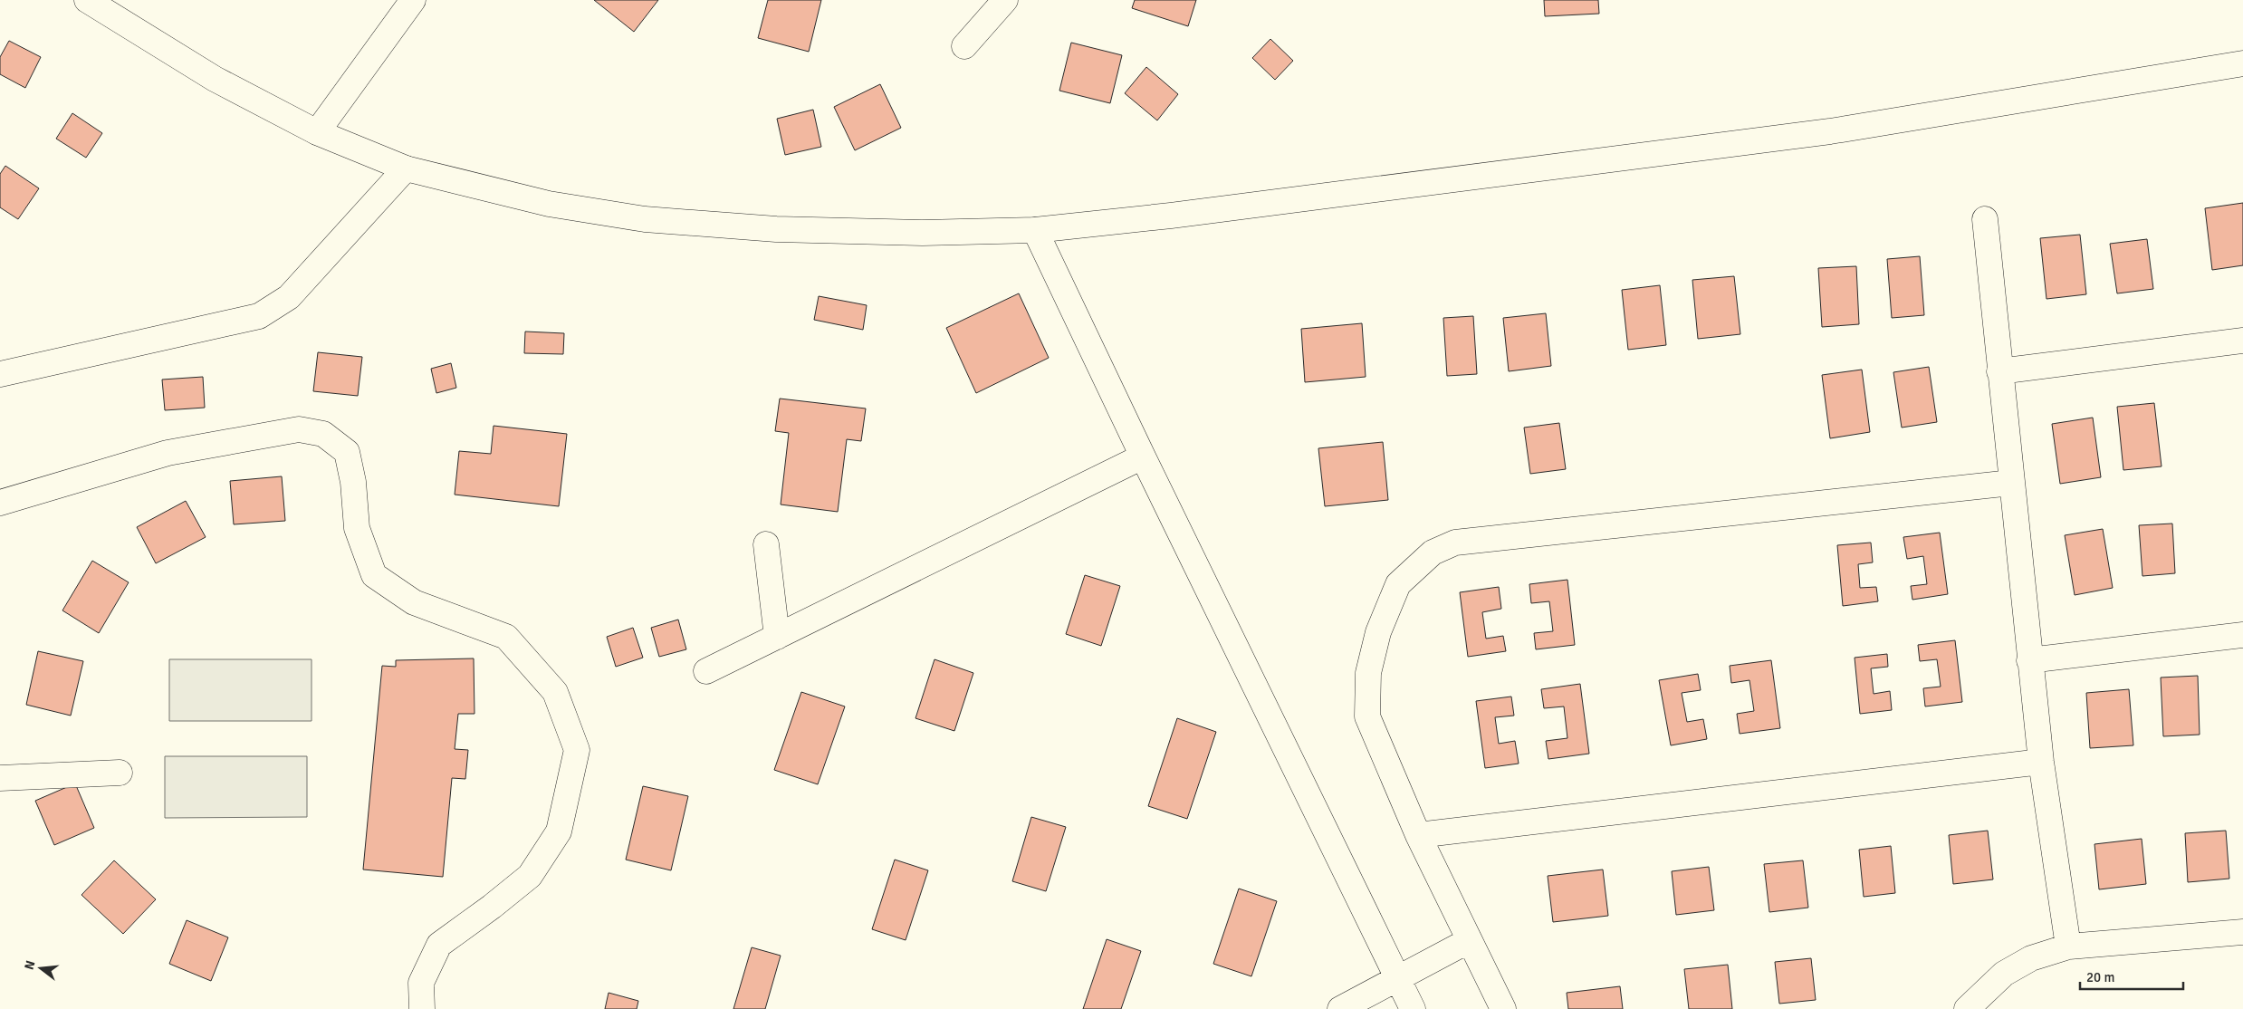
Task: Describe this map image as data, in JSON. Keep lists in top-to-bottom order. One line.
{"scale_bar":"20 m","north":"left"}
